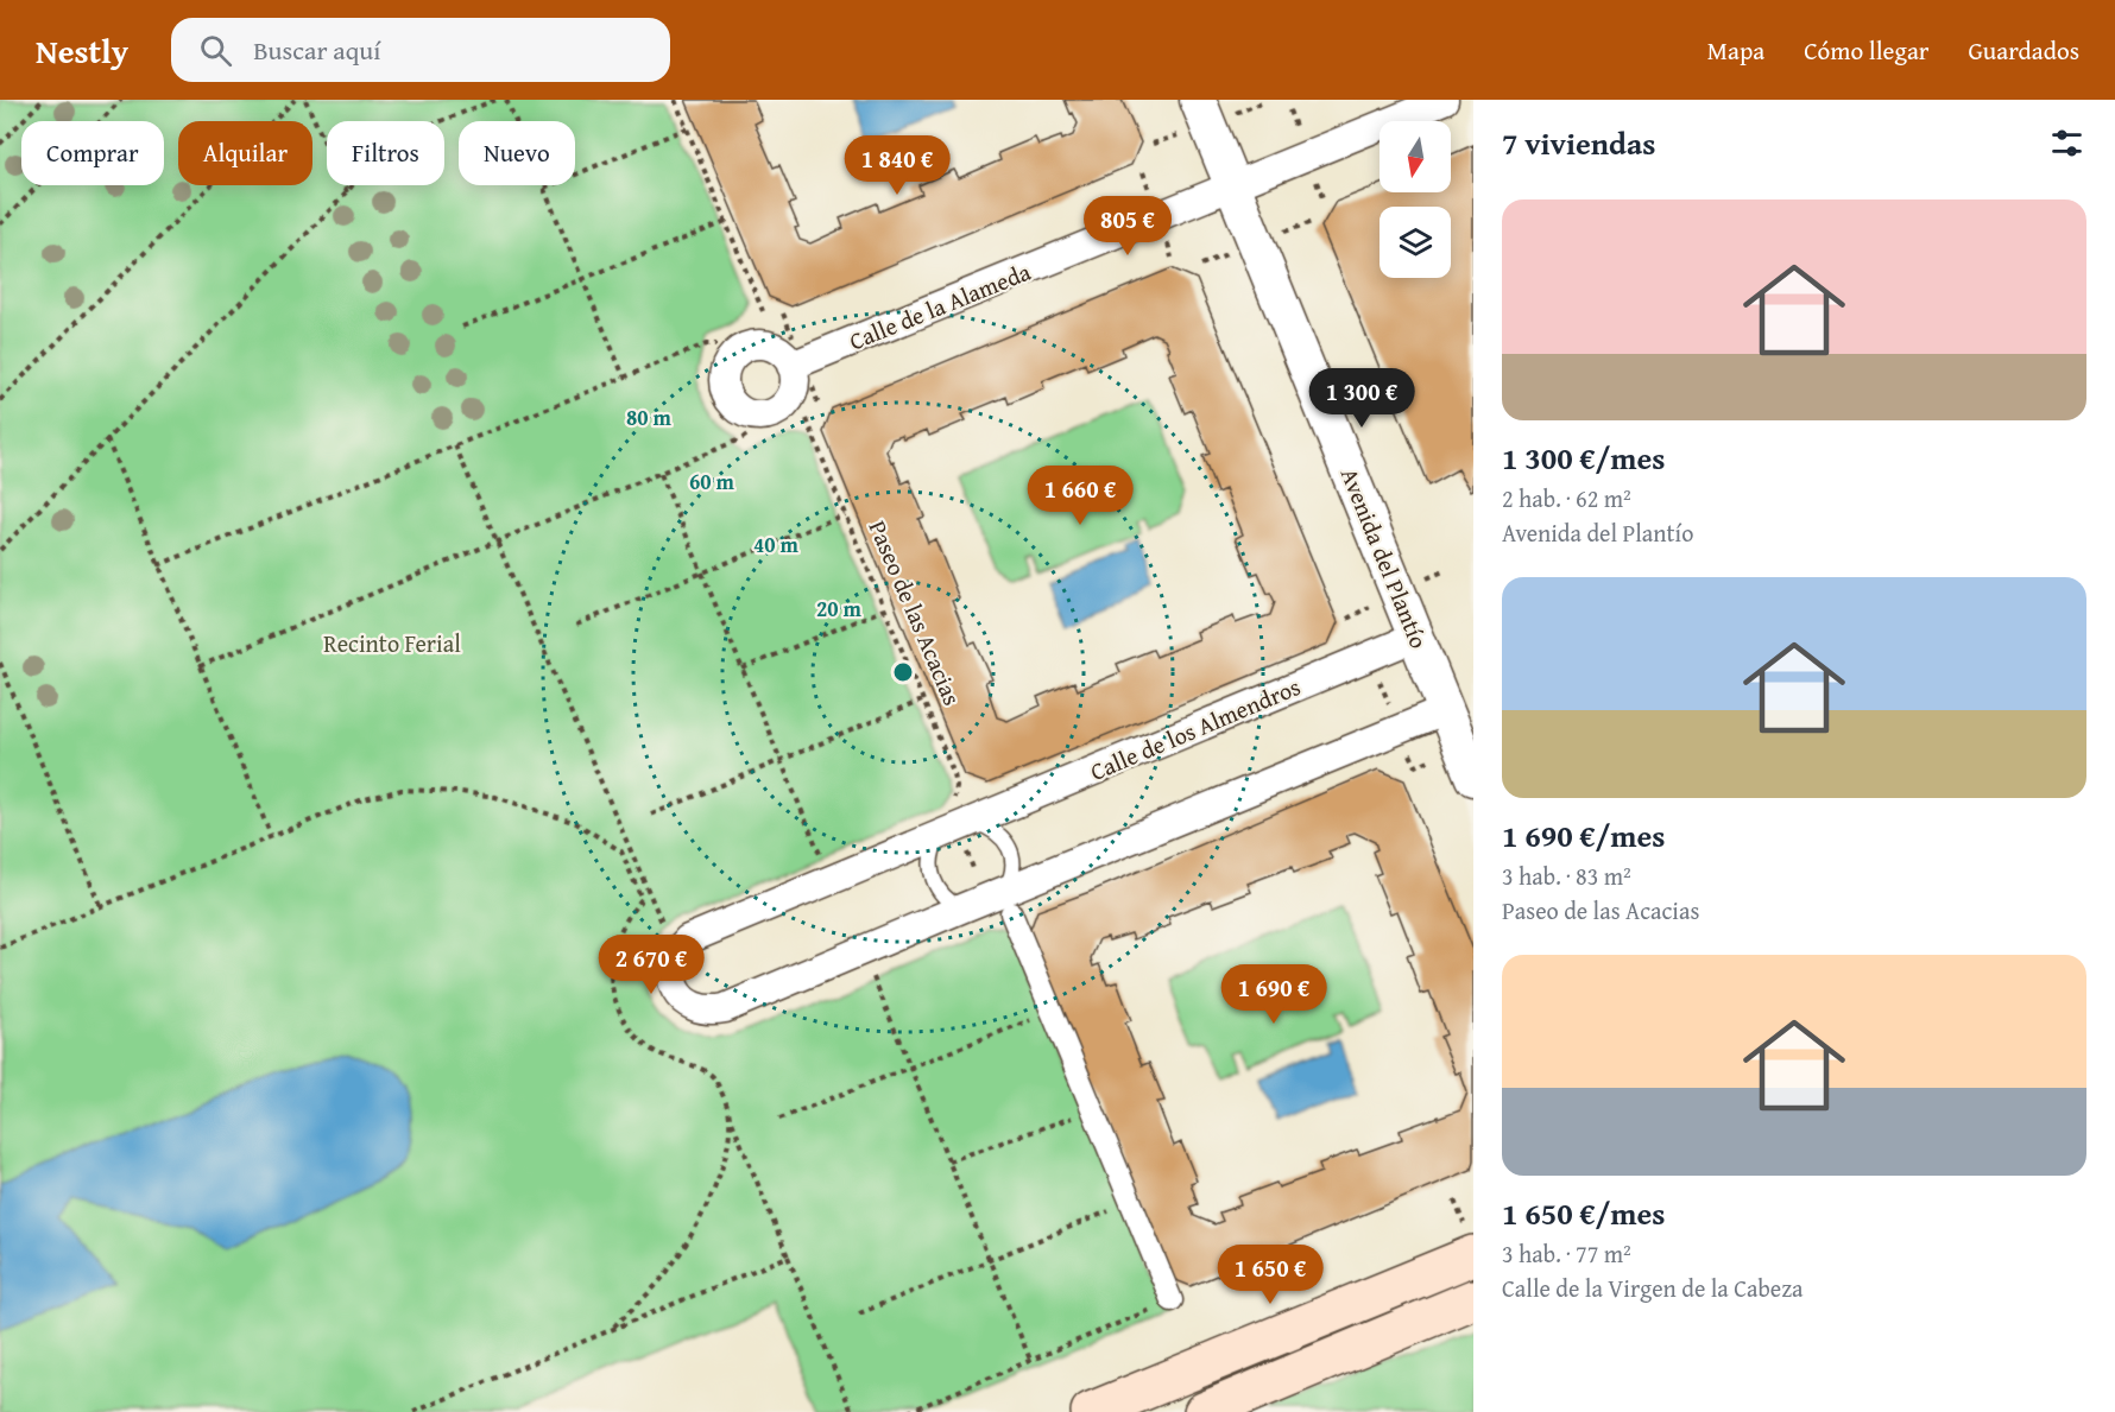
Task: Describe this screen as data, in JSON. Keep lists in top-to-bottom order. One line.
{"streets":{"street":["Calle de la Alameda","Avenida del Plantío","Calle de los Almendros"],"path":["Paseo de las Acacias"]},"crossings":[["Calle de la Alameda","Avenida del Plantío"],["Avenida del Plantío","Calle de los Almendros"],["Paseo de las Acacias","Calle de los Almendros"]],"parks":["Recinto Ferial"],"north":"bottom","page":{"header":"Nestly","search":"Buscar aquí","nav":["Mapa","Cómo llegar","Guardados"],"heading":"7 viviendas","chip":["Comprar","Alquilar","Filtros","Nuevo"],"price":["1 840 €","805 €","1 300 €","1 660 €","2 670 €","1 690 €","1 650 €"],"list":[{"name":"1 300 €/mes","note":"2 hab. · 62 m² · Avenida del Plantío"},{"name":"1 690 €/mes","note":"3 hab. · 83 m² · Paseo de las Acacias"},{"name":"1 650 €/mes","note":"3 hab. · 77 m² · Calle de la Virgen de la Cabeza"}]},"rings":["80 m","60 m","40 m","20 m"]}
